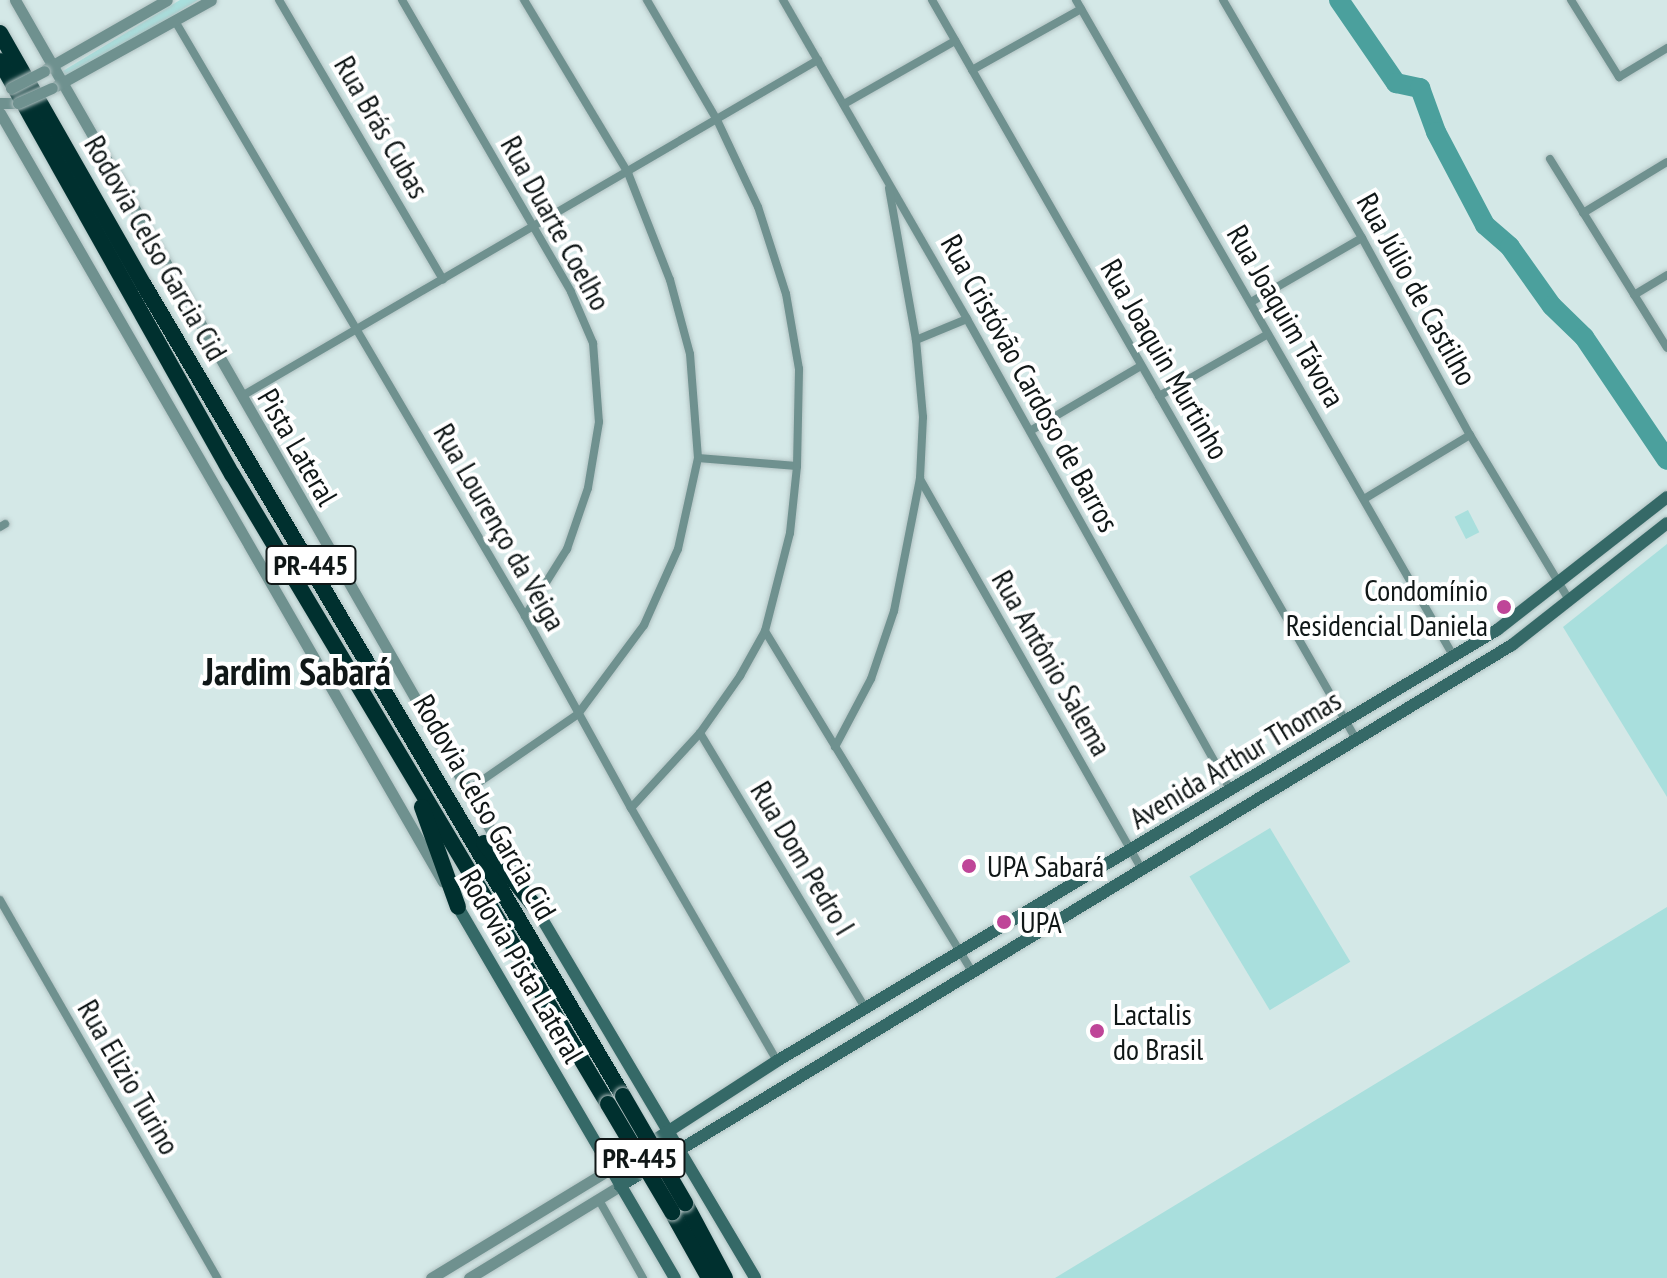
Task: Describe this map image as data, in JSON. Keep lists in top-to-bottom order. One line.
{"streets":{"highway":["Rodovia Celso Garcia Cid","PR-445"],"main road":["Avenida Arthur Thomas","Rodovia Pista Lateral"],"street":["Rua Brás Cubas","Rua Duarte Coelho","Rua Júlio de Castilho","Rua Joaquim Távora","Rua Joaquin Murtinho","Rua Cristóvão Cardoso de Barros","Pista Lateral","Rua Lourenço da Veiga","Rua Antônio Salema","Rua Dom Pedro I","Rua Elizio Turino"]},"crossings":[["Rua Duarte Coelho","Rua Lourenço da Veiga"],["Rua Júlio de Castilho","Avenida Arthur Thomas"],["Rua Joaquim Távora","Avenida Arthur Thomas"],["Rua Joaquin Murtinho","Avenida Arthur Thomas"],["Rua Cristóvão Cardoso de Barros","Avenida Arthur Thomas"],["Pista Lateral","Rodovia Pista Lateral"],["Rua Lourenço da Veiga","Avenida Arthur Thomas"],["Rua Antônio Salema","Avenida Arthur Thomas"],["Avenida Arthur Thomas","Rua Dom Pedro I"],["Avenida Arthur Thomas","Rodovia Pista Lateral"]],"districts":["Jardim Sabará"],"places":["Condomínio Residencial Daniela","UPA Sabará","UPA","Lactalis do Brasil"]}
